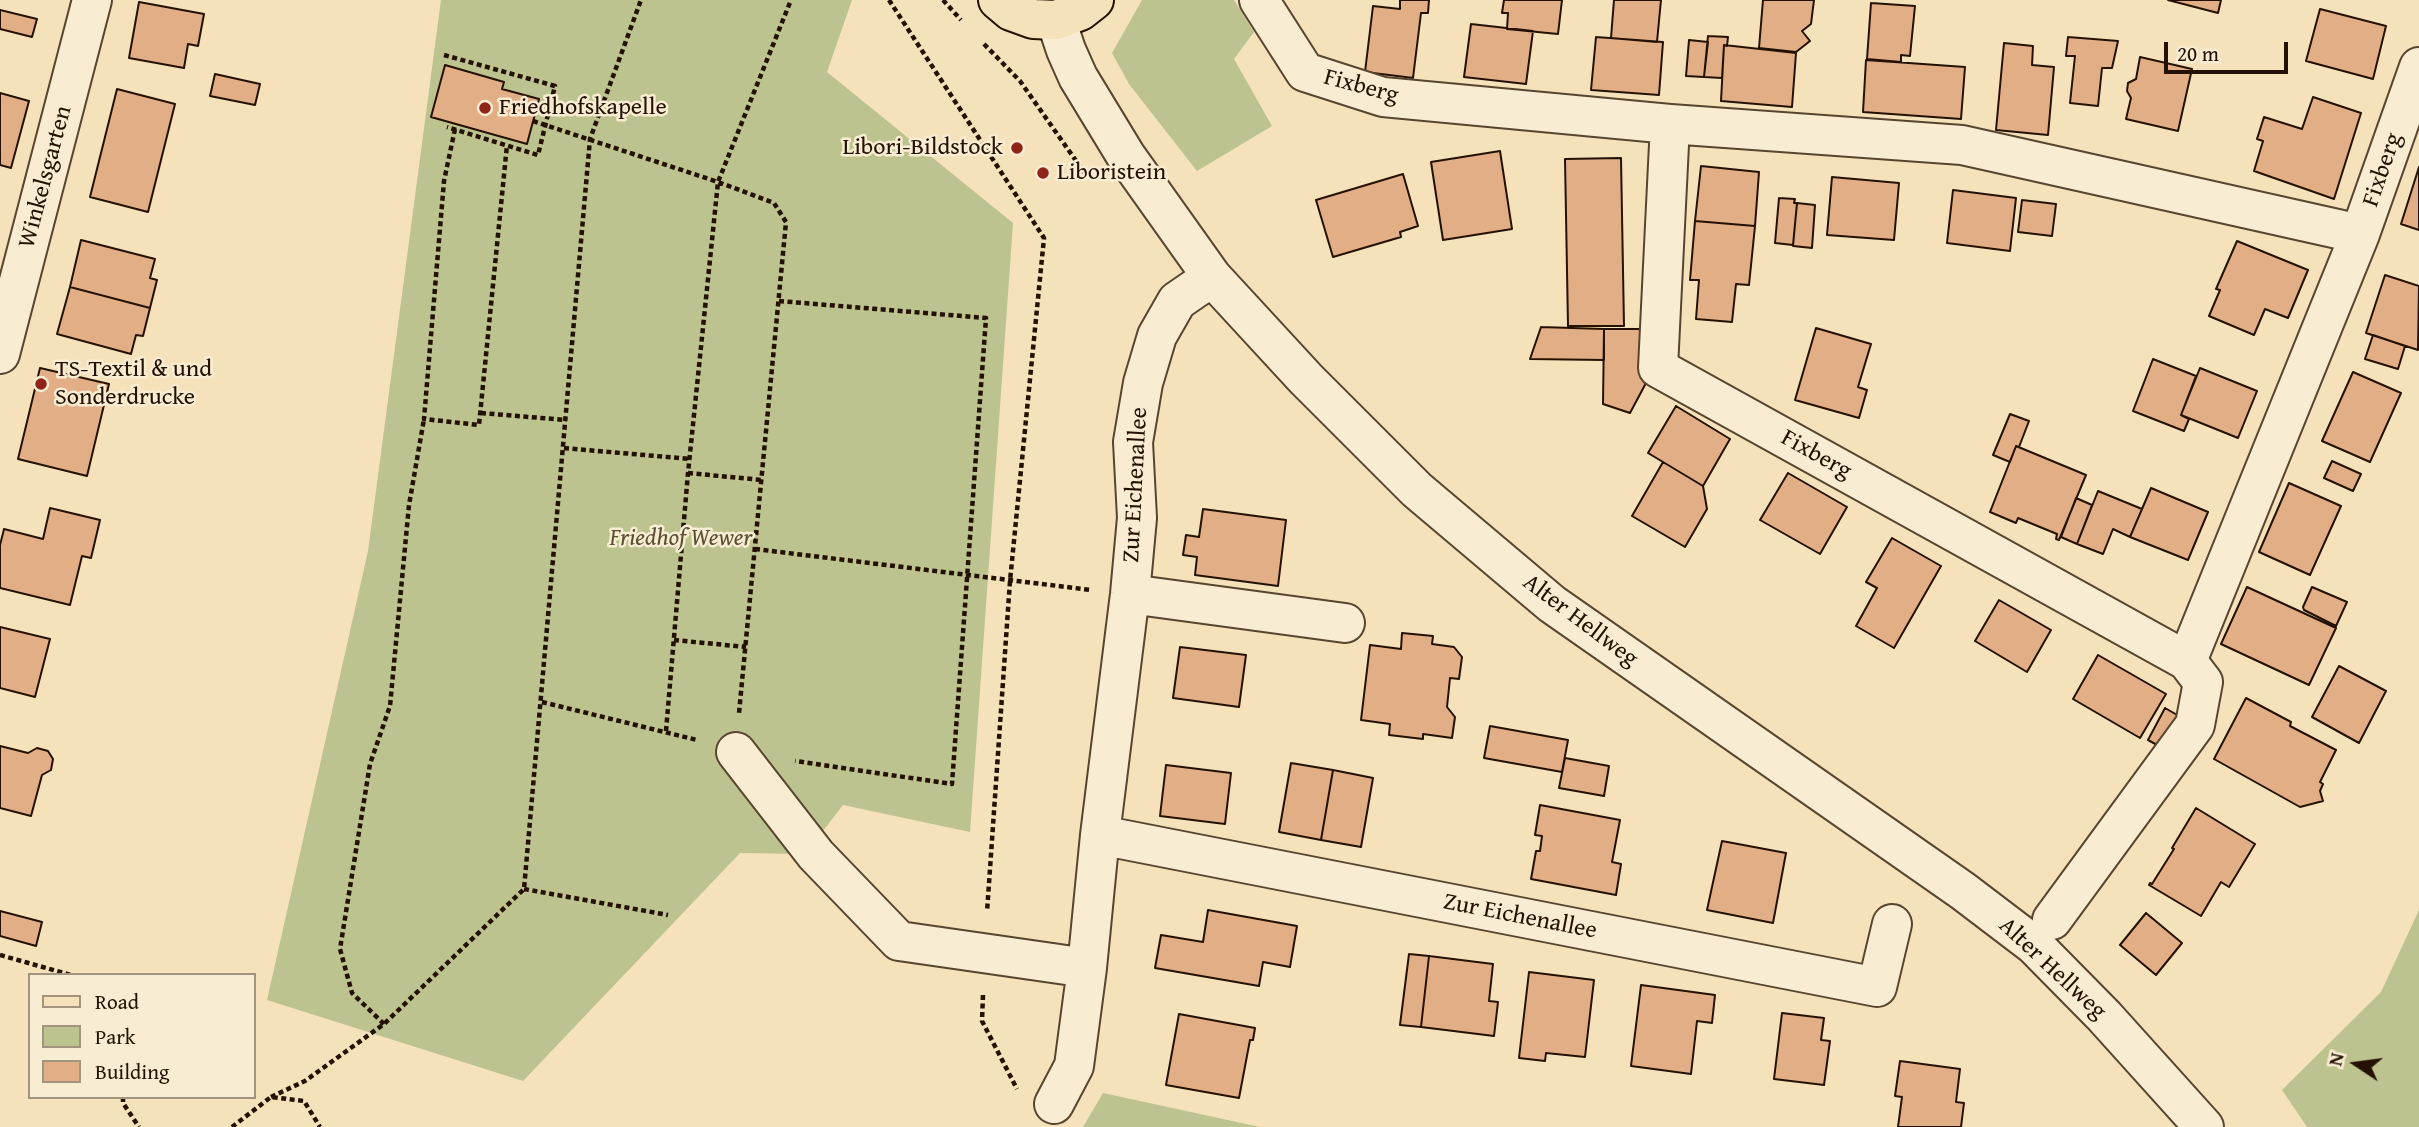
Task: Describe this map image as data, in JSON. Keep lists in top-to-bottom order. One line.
{"streets":{"street":["Fixberg","Winkelsgarten","Zur Eichenallee","Alter Hellweg"]},"crossings":[["Zur Eichenallee","Alter Hellweg"]],"parks":["Friedhof Wewer"],"places":["Friedhofskapelle","Libori-Bildstock","Liboristein","TS-Textil & und Sonderdrucke"],"legend":["Road","Park","Building"],"scale_bar":"20 m","north":"left"}
